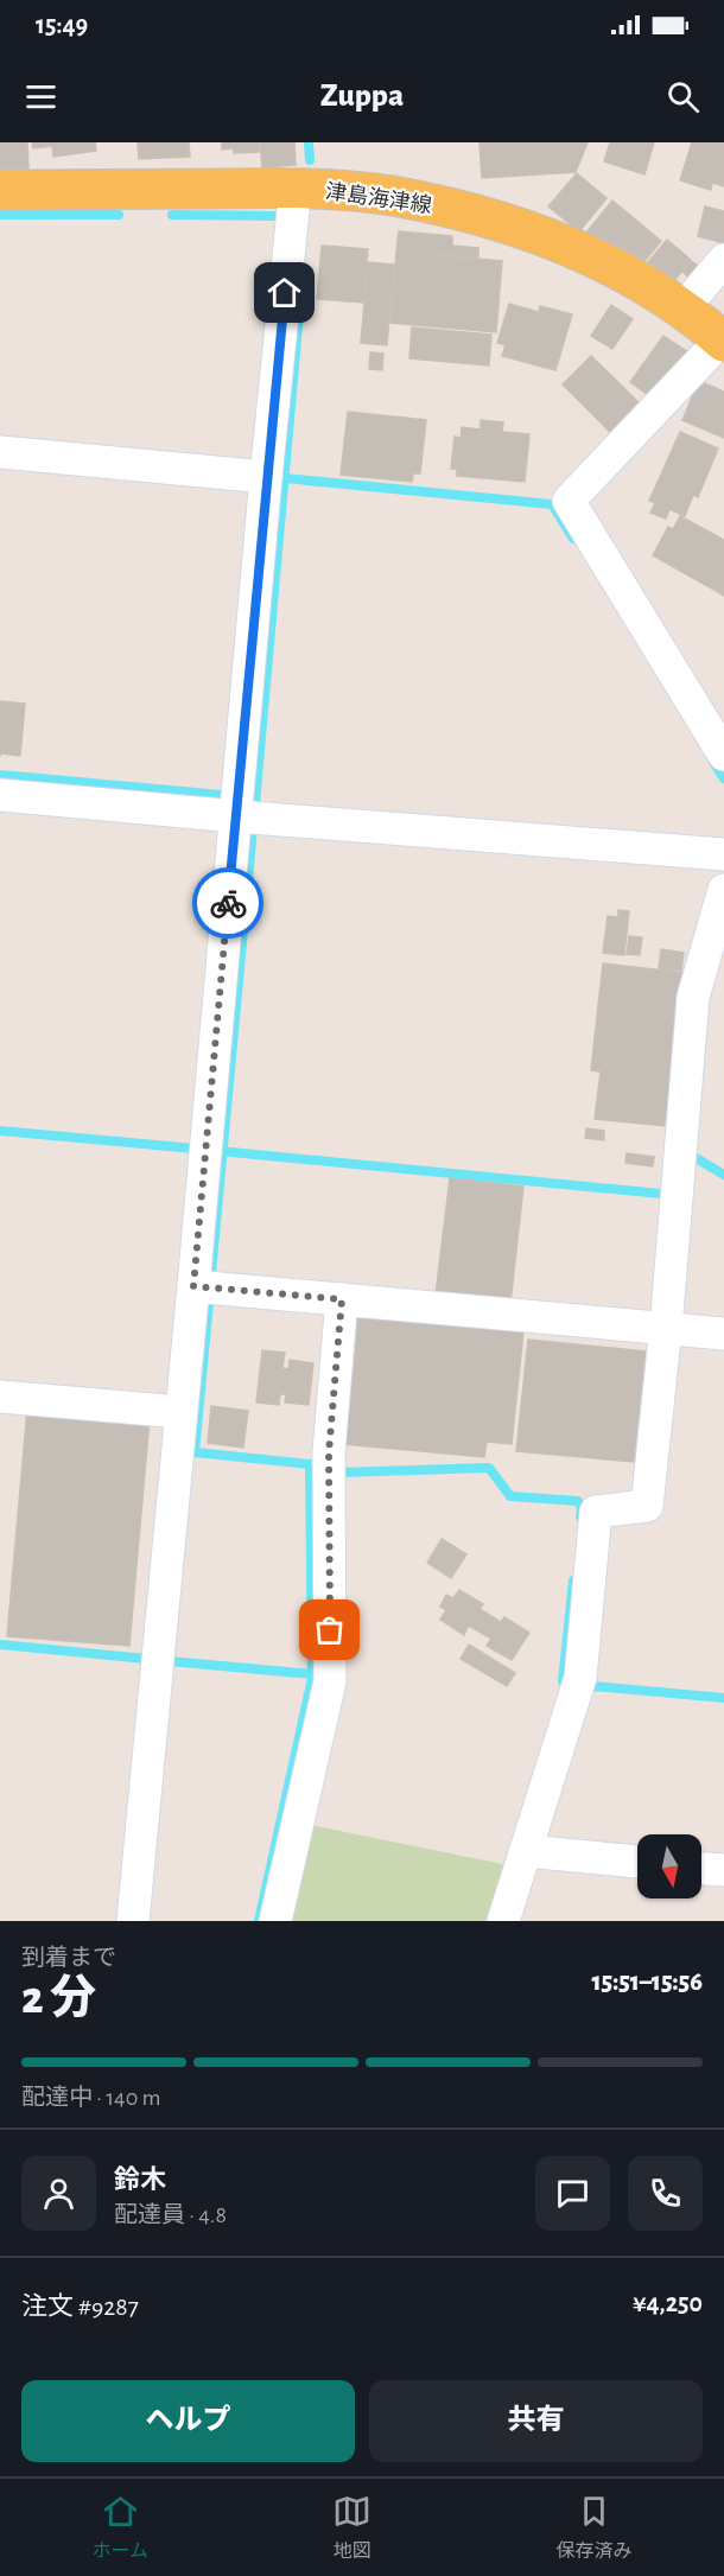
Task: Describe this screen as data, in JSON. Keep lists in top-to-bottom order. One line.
{"streets":{"main road":["津島海津線"]},"north":"bottom","page":{"status":"15:49","header":"Zuppa","heading":["2 分","到着まで","15:51–15:56"],"panel":["鈴木","配達員 · 4.8","注文 #9287","¥4,250"],"bar":"配達中 · 140 m","buttons":["ヘルプ","共有"],"tabs":["ホーム","地図","保存済み"]}}
